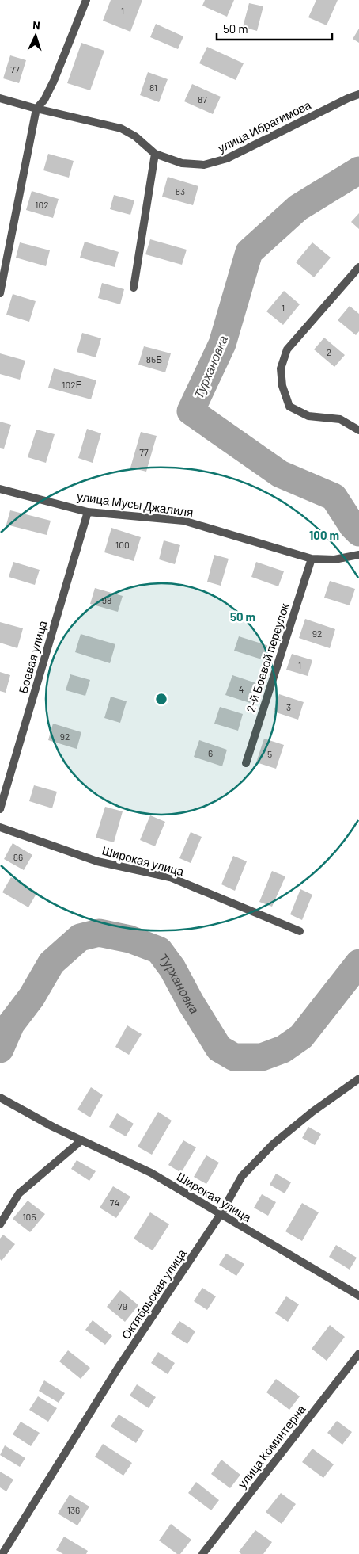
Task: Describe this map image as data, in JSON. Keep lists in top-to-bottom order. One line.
{"streets":{"street":["улица Ибрагимова","улица Мусы Джалиля","Боевая улица","2-й Боевой переулок","Широкая улица","Октябрьская улица","улица Коминтерна"]},"crossings":[["улица Мусы Джалиля","Боевая улица"],["улица Мусы Джалиля","2-й Боевой переулок"],["Широкая улица","Октябрьская улица"]],"water":["Турхановка"],"house_numbers":["1","77","81","87","83","102","1","2","85Б","102Е","77","100","98","92","1","4","3","92","6","5","86","74","105","79","136"],"scale_bar":"50 m","north":"top","rings":["100 m","50 m"]}
